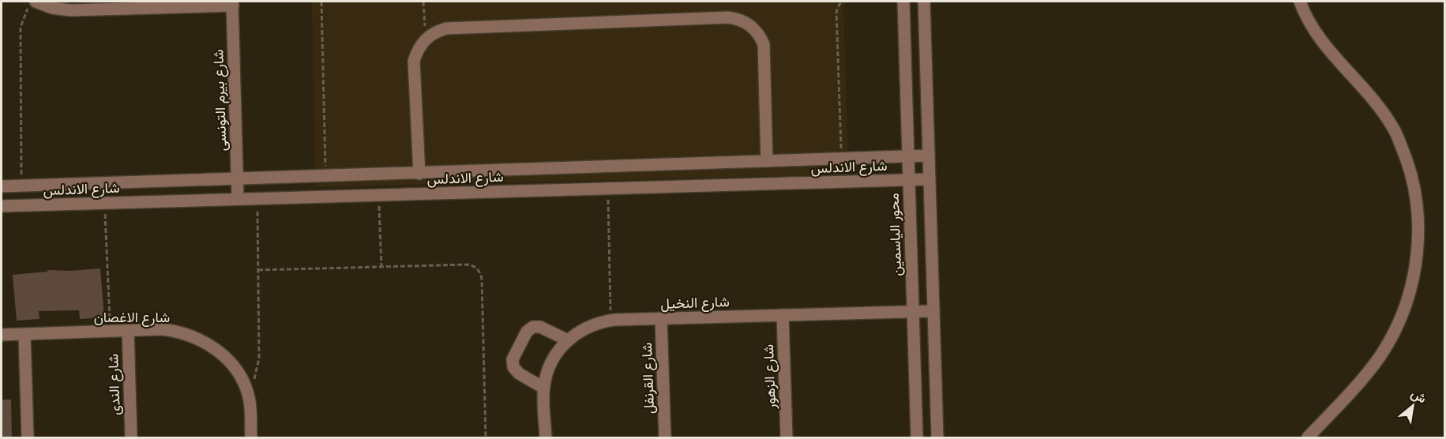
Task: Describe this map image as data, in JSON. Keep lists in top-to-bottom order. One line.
{"streets":{"street":["شارع بيرم التونسى","شارع الاندلس","محور الياسمين","شارع النخيل","شارع الاغصان","شارع الزهور","شارع القرنفل","شارع الندى"]},"crossings":[["شارع بيرم التونسى","شارع الاندلس"],["شارع الاندلس","محور الياسمين"],["محور الياسمين","شارع النخيل"],["شارع النخيل","شارع الزهور"],["شارع النخيل","شارع القرنفل"],["شارع الاغصان","شارع الندى"]],"north":"top right"}
